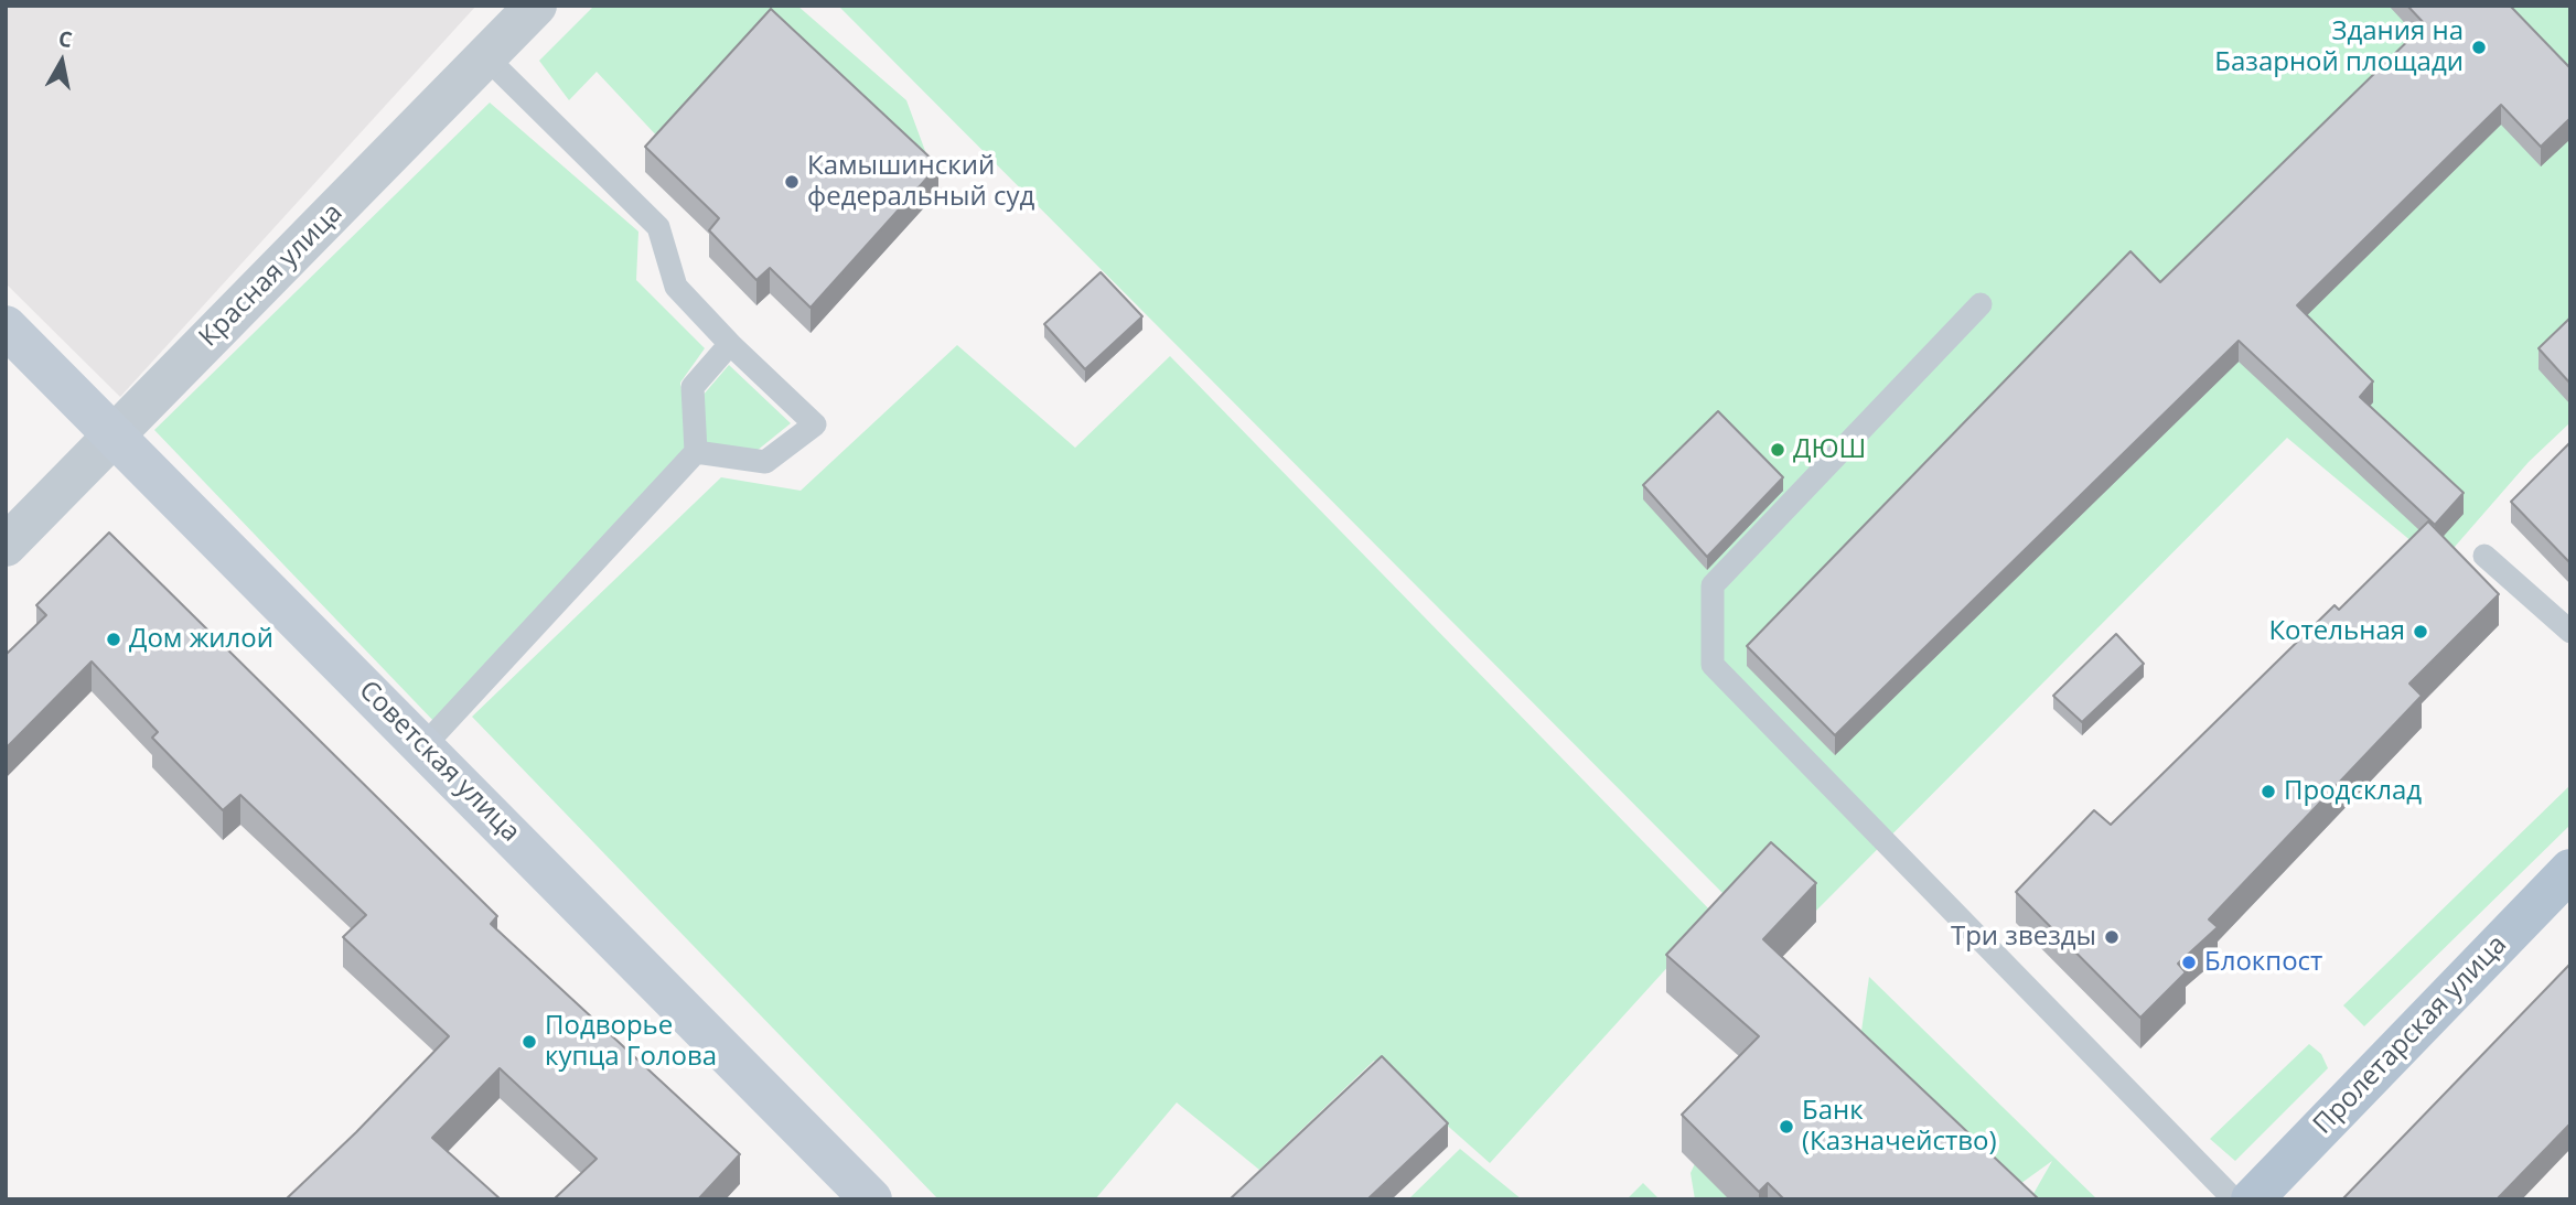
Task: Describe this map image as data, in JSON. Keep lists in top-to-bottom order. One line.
{"streets":{"main road":["Пролетарская улица"],"street":["Красная улица","Советская улица"]},"crossings":[["Красная улица","Советская улица"]],"places":["Здания на Базарной площади","Камышинский федеральный суд","ДЮШ","Котельная","Дом жилой","Продсклад","Три звезды","Блокпост","Подворье купца Голова","Банк (Казначейство)"],"north":"top"}
